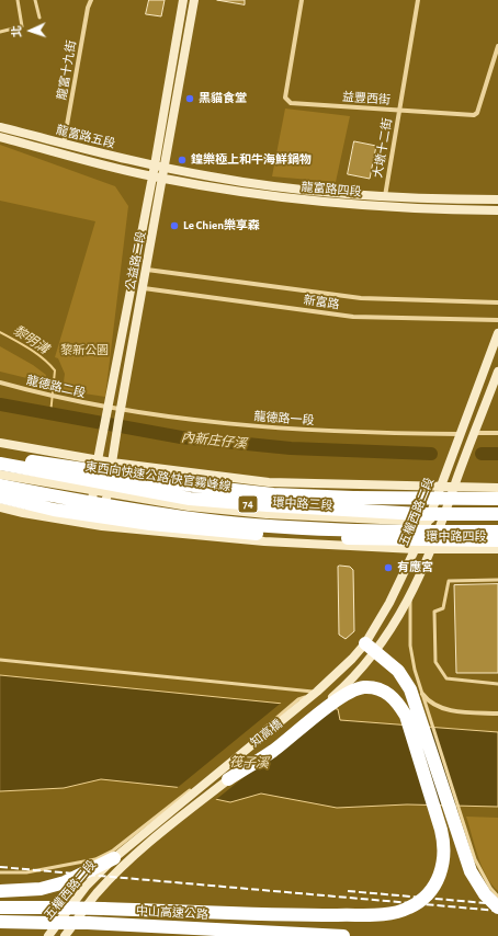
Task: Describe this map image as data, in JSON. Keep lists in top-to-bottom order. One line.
{"streets":{"highway":["東西向快速公路 快官霧峰線","74","中山高速公路"],"street":["龍富十九街","益豐西街","龍富路五段","大墩十二街","龍富路四段","公益路二段","新富路","龍德路二段","龍德路一段","環中路三段","五權西路二段","環中路四段","知高橋"]},"crossings":[["龍富十九街","龍富路五段"],["益豐西街","大墩十二街"],["龍富路五段","龍富路四段"],["龍富路五段","公益路二段"],["大墩十二街","龍富路四段"],["龍富路四段","公益路二段"],["公益路二段","新富路"],["公益路二段","龍德路二段"],["公益路二段","龍德路一段"],["公益路二段","環中路三段"],["龍德路二段","龍德路一段"],["龍德路一段","五權西路二段"],["環中路三段","五權西路二段"],["環中路三段","環中路四段"],["五權西路二段","知高橋"],["五權西路二段","中山高速公路"]],"water":["黎明溝","內新庄仔溪","筏子溪"],"parks":["黎新公園"],"places":["黑貓食堂","鍠樂極上和牛海鮮鍋物","Le Chien樂享森","有應宮"],"north":"left"}
